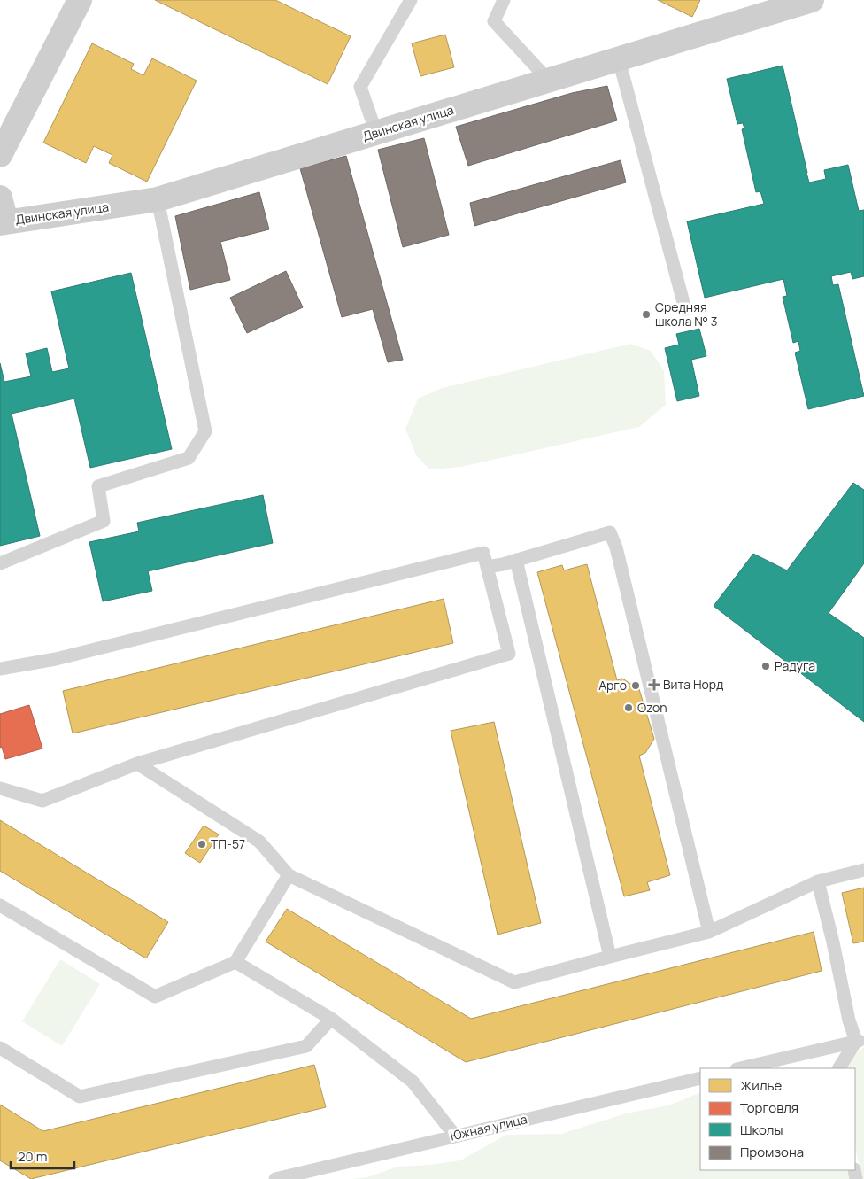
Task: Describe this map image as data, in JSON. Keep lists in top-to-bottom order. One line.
{"streets":{"street":["Двинская улица"],"lane":["Южная улица"]},"places":{"other":["Средняя школа № 3","Радуга","Арго","Ozon","ТП-57"],"health":["Вита Норд"]},"legend":["Жильё","Торговля","Школы","Промзона"],"scale_bar":"20 m"}
